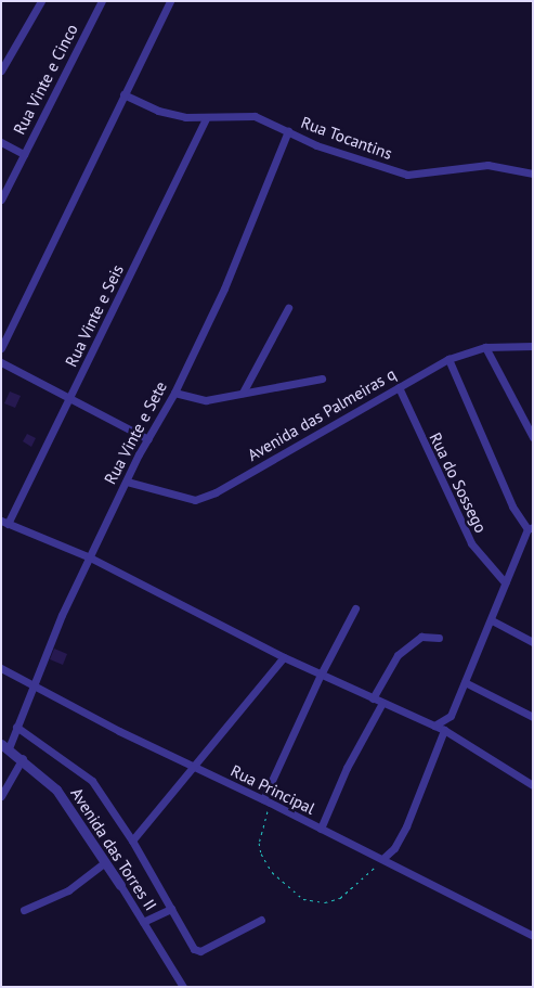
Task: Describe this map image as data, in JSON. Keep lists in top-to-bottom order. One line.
{"streets":{"street":["Rua Vinte e Cinco","Rua Tocantins","Rua Vinte e Seis","Avenida das Palmeiras q","Rua Vinte e Sete","Rua do Sossego","Rua Principal","Avenida das Torres II"]},"crossings":[["Rua Tocantins","Rua Vinte e Seis"],["Rua Tocantins","Rua Vinte e Sete"],["Avenida das Palmeiras q","Rua Vinte e Sete"],["Avenida das Palmeiras q","Rua do Sossego"],["Rua Vinte e Sete","Rua Principal"],["Rua Vinte e Sete","Avenida das Torres II"]]}
